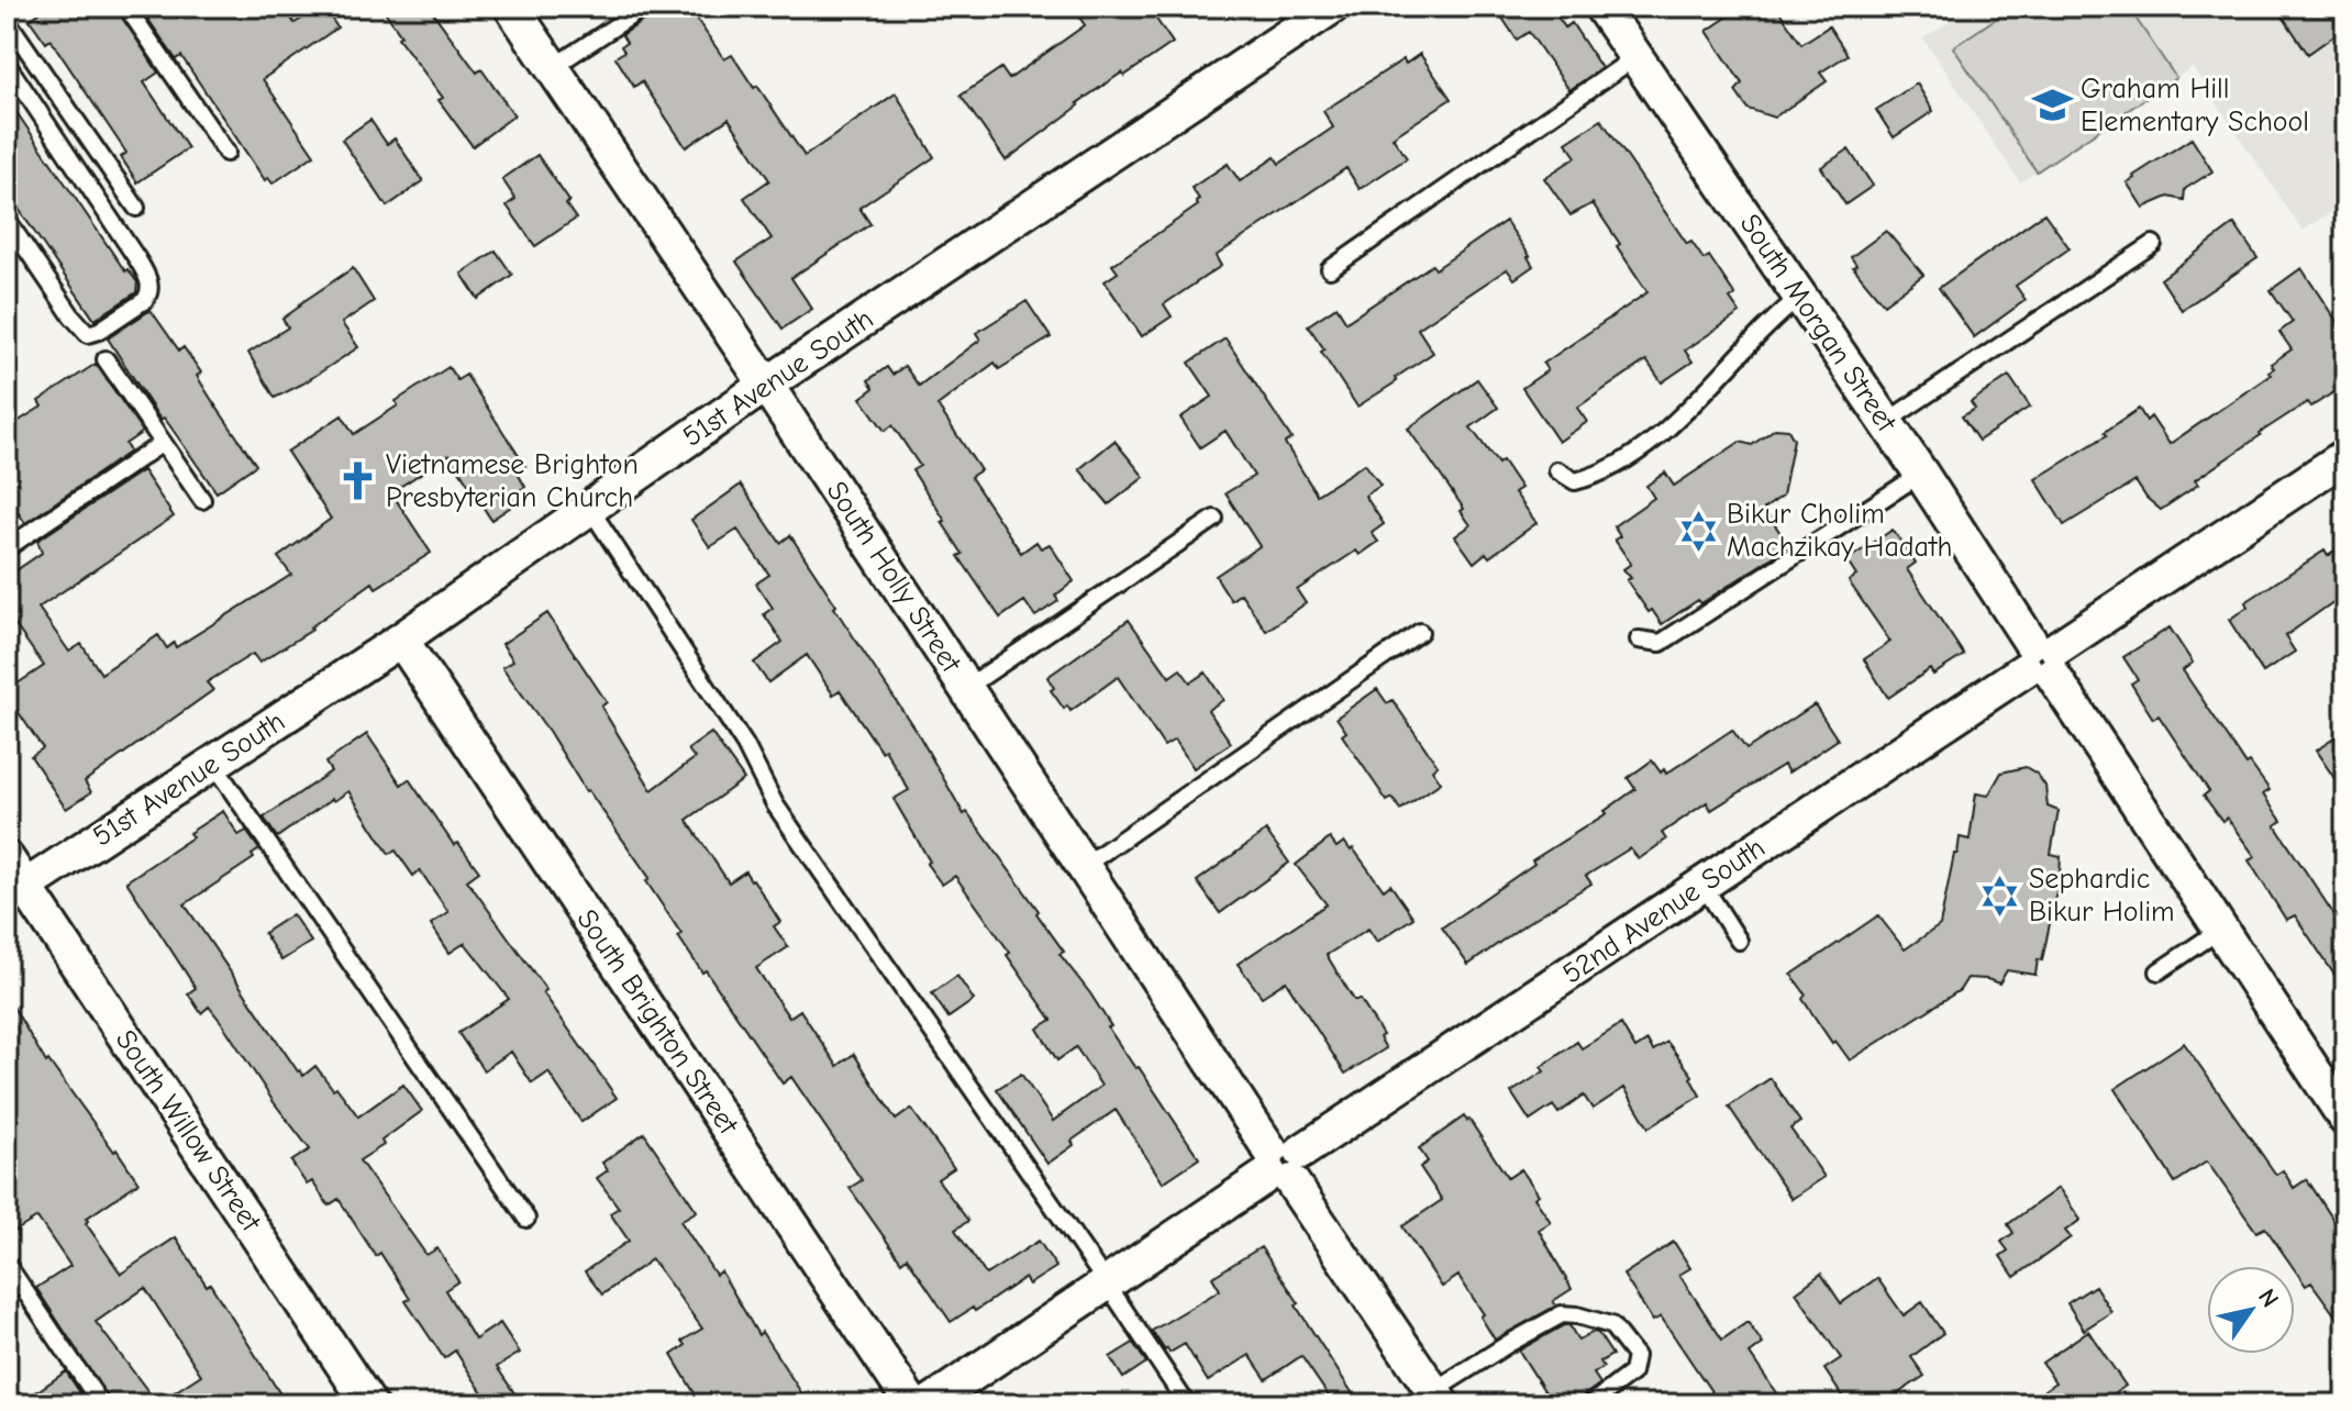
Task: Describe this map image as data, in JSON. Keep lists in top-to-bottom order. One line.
{"streets":{"street":["South Morgan Street","51st Avenue South","South Holly Street","52nd Avenue South","South Brighton Street","South Willow Street"]},"crossings":[["South Morgan Street","52nd Avenue South"],["51st Avenue South","South Holly Street"],["51st Avenue South","South Brighton Street"],["51st Avenue South","South Willow Street"],["South Holly Street","52nd Avenue South"]],"places":{"school or university":["Graham Hill Elementary School"],"church":["Vietnamese Brighton Presbyterian Church"],"synagogue":["Bikur Cholim Machzikay Hadath","Sephardic Bikur Holim"]},"north":"top right"}
